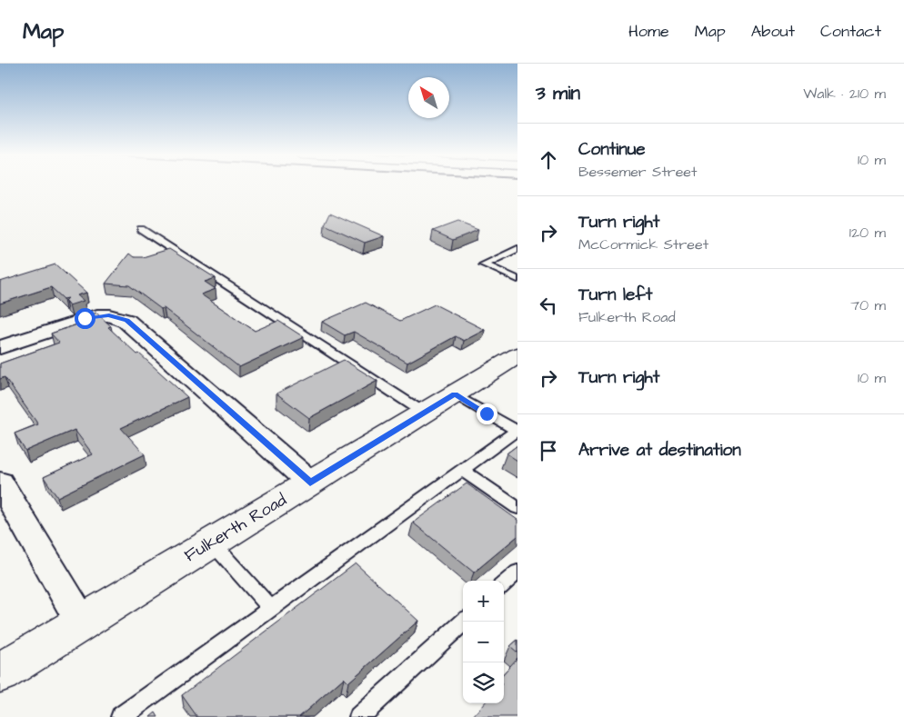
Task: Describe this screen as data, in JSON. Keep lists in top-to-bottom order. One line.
{"streets":{"street":["Fulkerth Road"]},"north":"top left","page":{"header":"Map","nav":["Home","Map","About","Contact"],"heading":["3 min","Walk · 210 m"],"list":[["Continue","Bessemer Street","10 m"],["Turn right","McCormick Street","120 m"],["Turn left","Fulkerth Road","70 m"],["Turn right","10 m"],"Arrive at destination"],"map_buttons":["+","−"]}}
